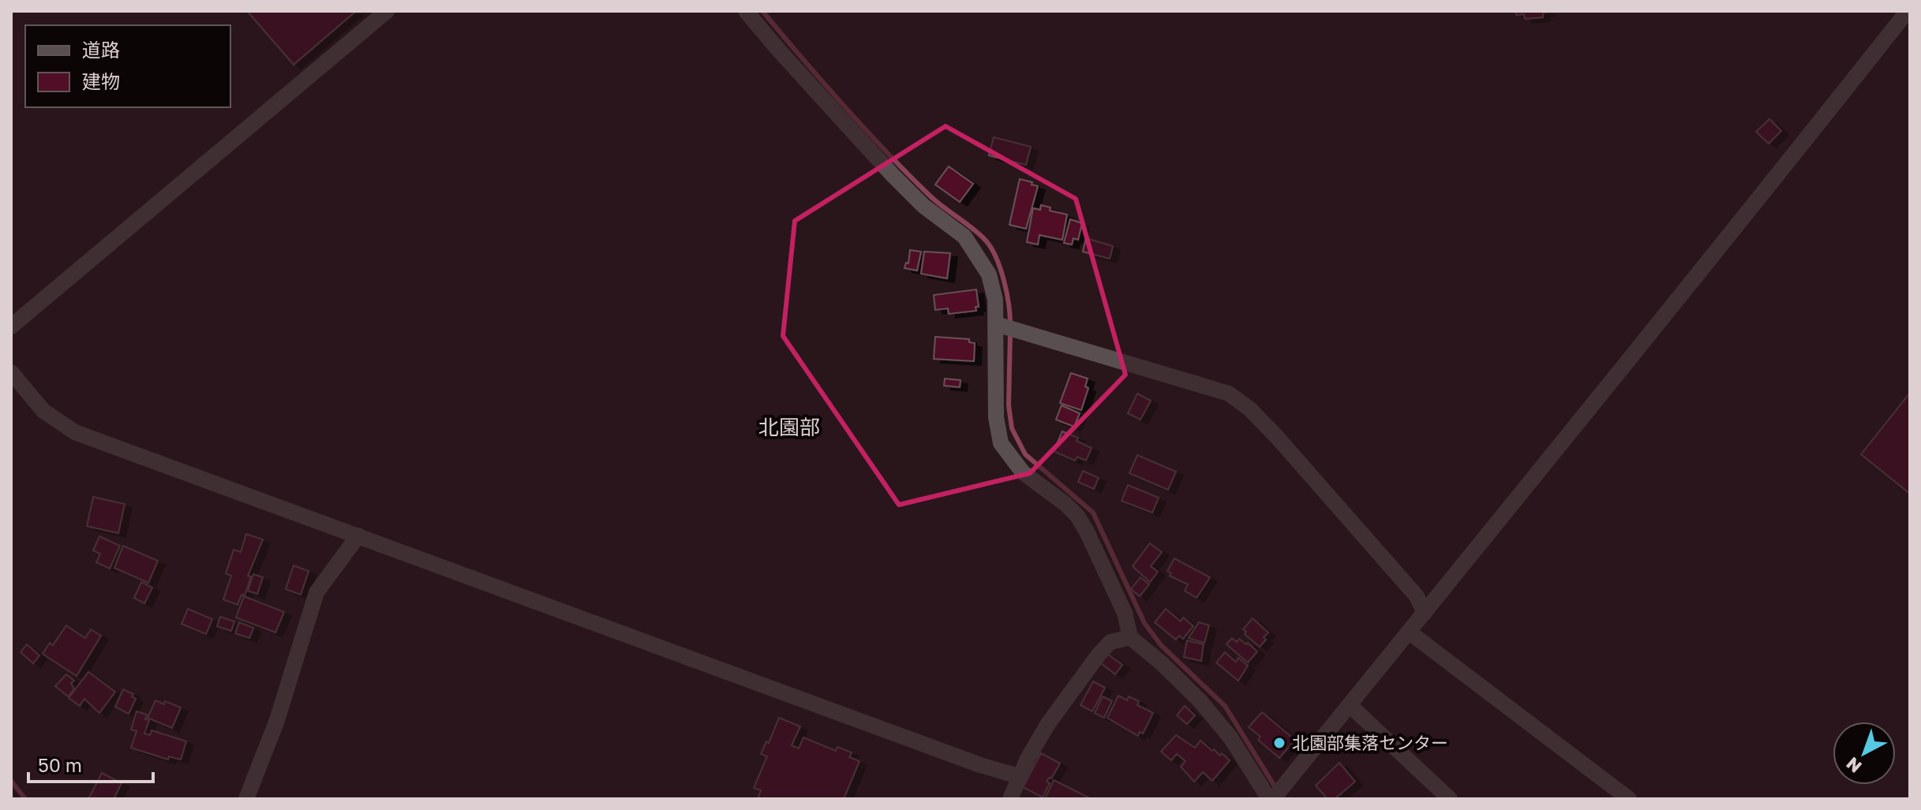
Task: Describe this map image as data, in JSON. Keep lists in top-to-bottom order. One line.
{"districts":["北園部"],"places":["北園部集落センター"],"legend":["道路","建物"],"scale_bar":"50 m","north":"bottom left"}
